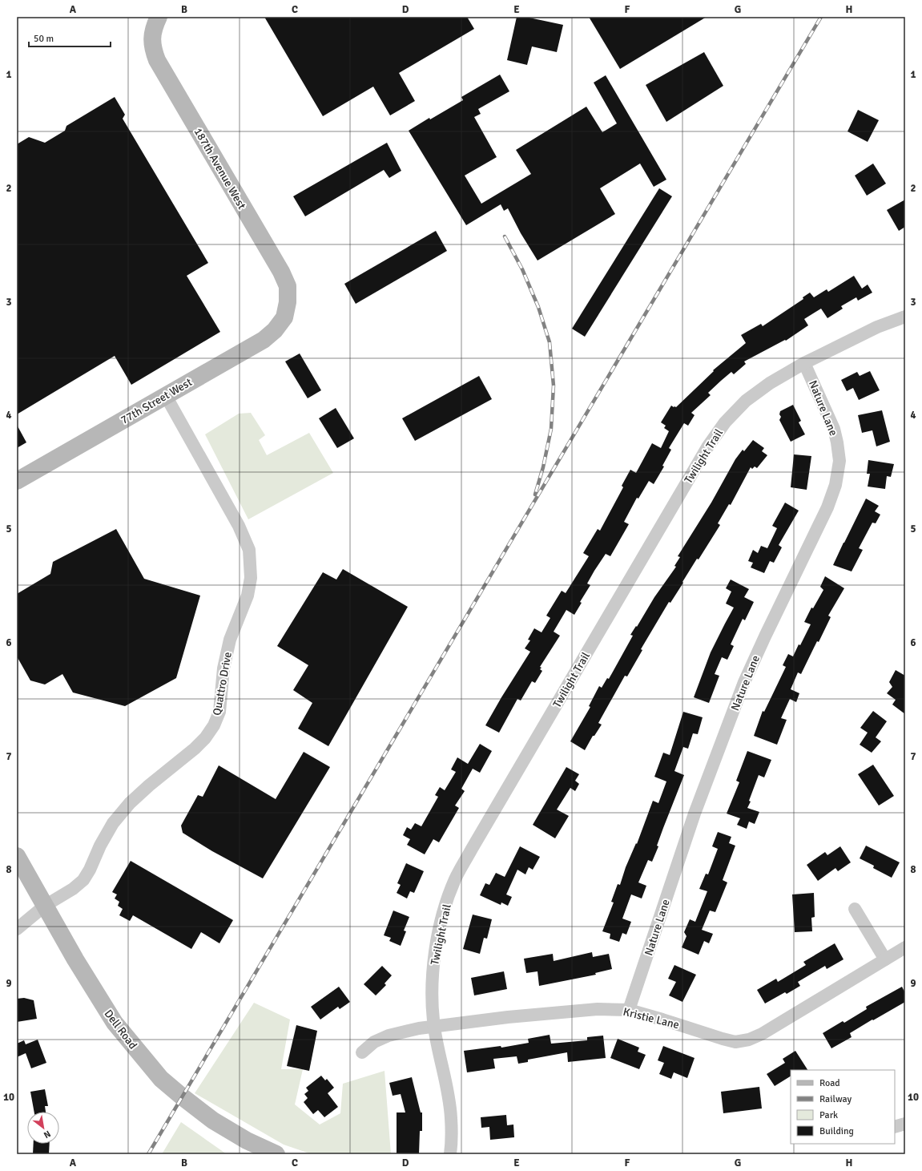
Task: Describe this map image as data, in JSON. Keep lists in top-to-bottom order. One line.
{"streets":{"street":["187th Avenue West","77th Street West","Nature Lane","Twilight Trail","Quattro Drive","Kristie Lane","Dell Road"]},"crossings":[["187th Avenue West","77th Street West"],["77th Street West","Quattro Drive"],["Nature Lane","Twilight Trail"],["Nature Lane","Kristie Lane"],["Twilight Trail","Kristie Lane"],["Quattro Drive","Dell Road"]],"legend":["Road","Railway","Park","Building"],"scale_bar":"50 m","north":"bottom right","grid":{"columns":["A","B","C","D","E","F","G","H"],"rows":["1","2","3","4","5","6","7","8","9","10"]}}
